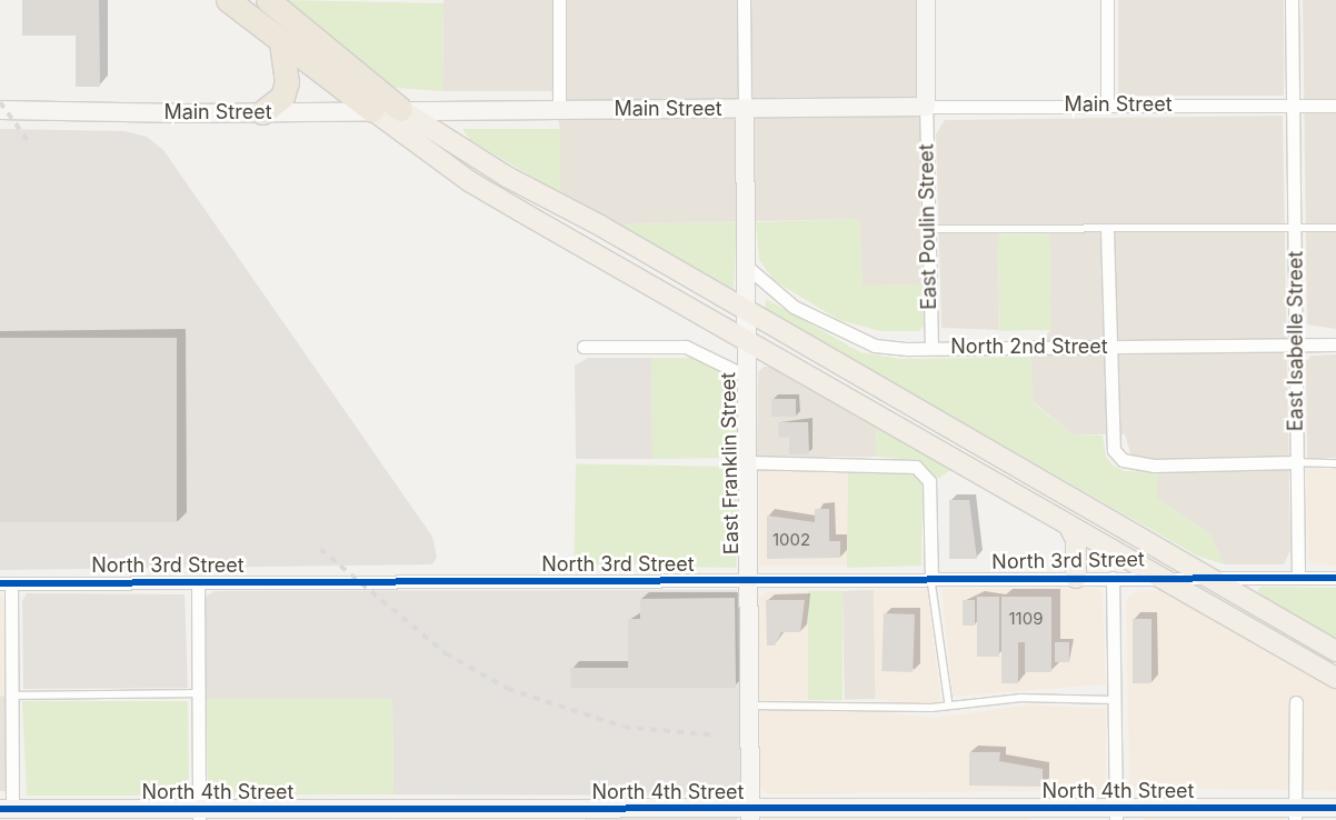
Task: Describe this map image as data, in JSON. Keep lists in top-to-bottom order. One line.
{"streets":{"street":["Main Street","East Poulin Street","East Isabelle Street","North 2nd Street","East Franklin Street","North 3rd Street","North 4th Street"]},"crossings":[["Main Street","East Poulin Street"],["Main Street","East Isabelle Street"],["Main Street","East Franklin Street"],["East Poulin Street","North 2nd Street"],["East Isabelle Street","North 2nd Street"],["East Isabelle Street","North 3rd Street"],["North 2nd Street","East Franklin Street"],["East Franklin Street","North 3rd Street"],["East Franklin Street","North 4th Street"]],"house_numbers":["1002","1109"]}
